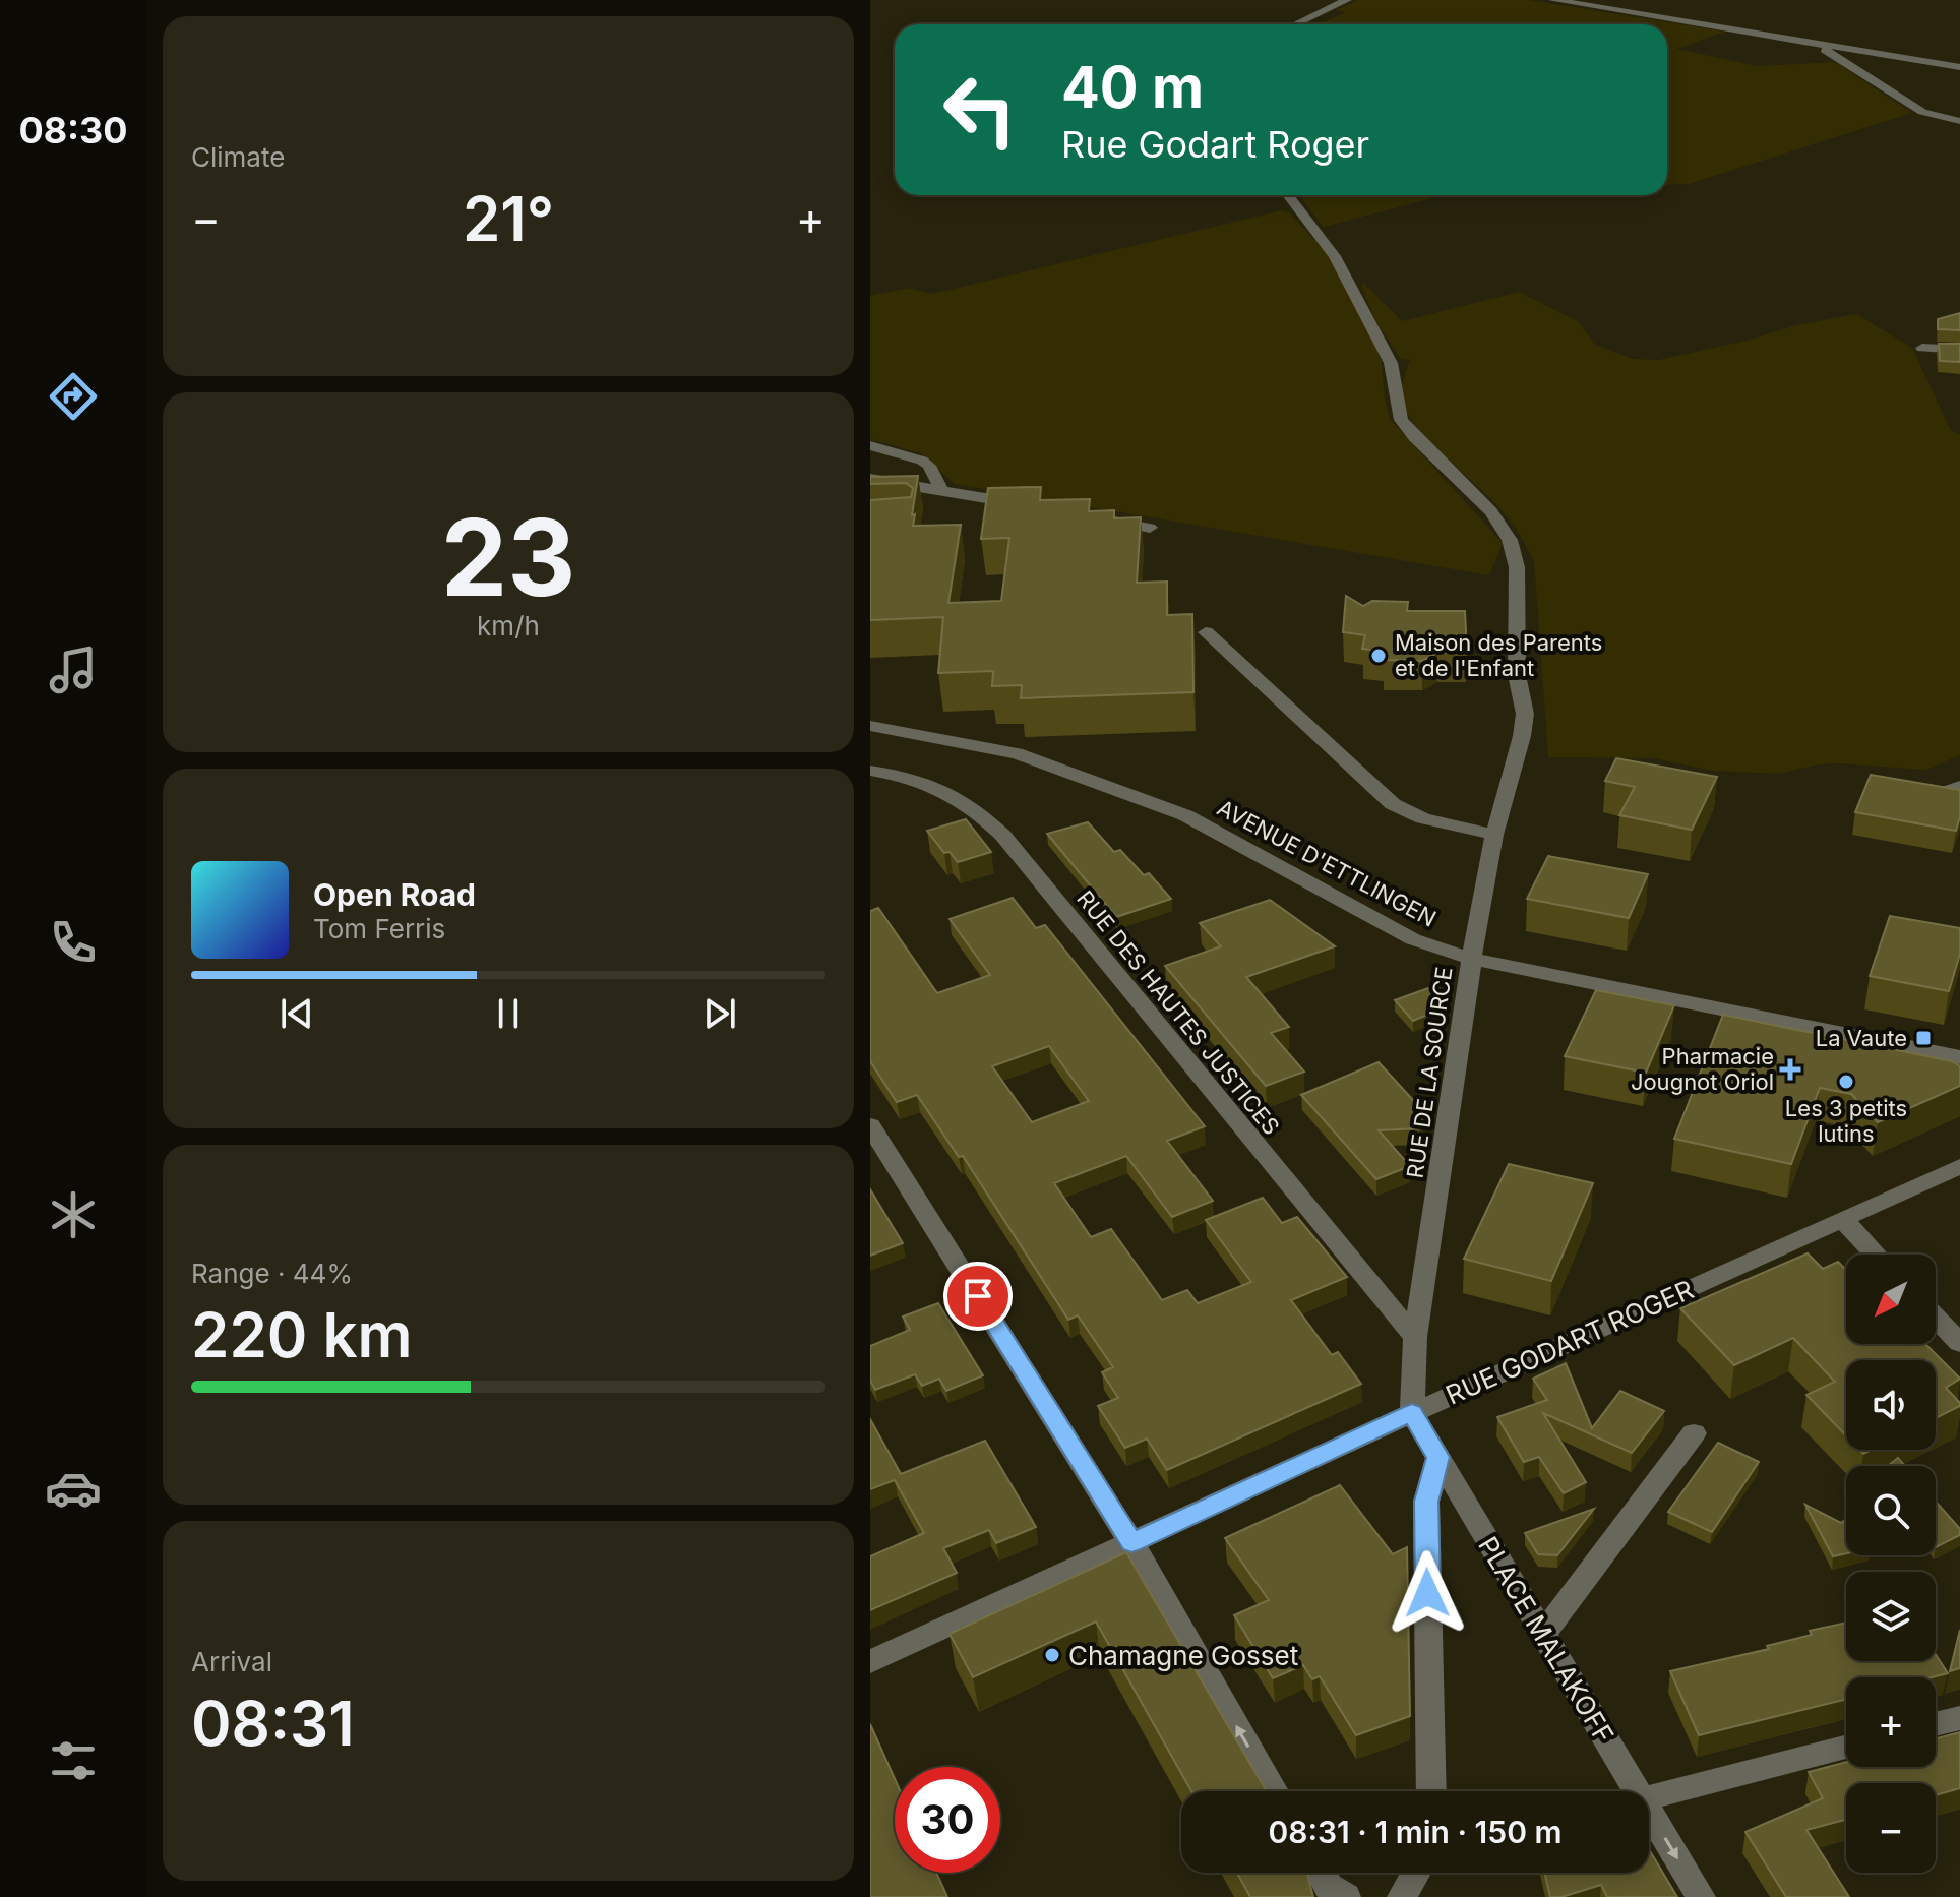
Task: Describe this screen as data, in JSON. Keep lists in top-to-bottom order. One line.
{"streets":{"street":["AVENUE D'ETTLINGEN","RUE DES HAUTES JUSTICES","RUE DE LA SOURCE","RUE GODART ROGER","PLACE MALAKOFF"]},"crossings":[["AVENUE D'ETTLINGEN","RUE DE LA SOURCE"],["RUE DES HAUTES JUSTICES","RUE DE LA SOURCE"],["RUE DE LA SOURCE","RUE GODART ROGER"],["RUE DE LA SOURCE","PLACE MALAKOFF"],["RUE GODART ROGER","PLACE MALAKOFF"]],"places":{"other":["Maison des Parents et de l'Enfant","Les 3 petits lutins","Chamagne Gosset"],"transit":["La Vaute"],"health":["Pharmacie Jougnot Oriol"]},"north":"bottom left","page":{"tabs":"08:30","tile":["Climate",["23","km/h"],["Range · 44%","220 km"],["Arrival","08:31"]],"turn":["40 m","Rue Godart Roger"],"heat":["−","21°","+"],"song":["Open Road","Tom Ferris"],"map_buttons":["+","−"],"limit":"30","trip":"08:31 · 1 min · 150 m"}}
